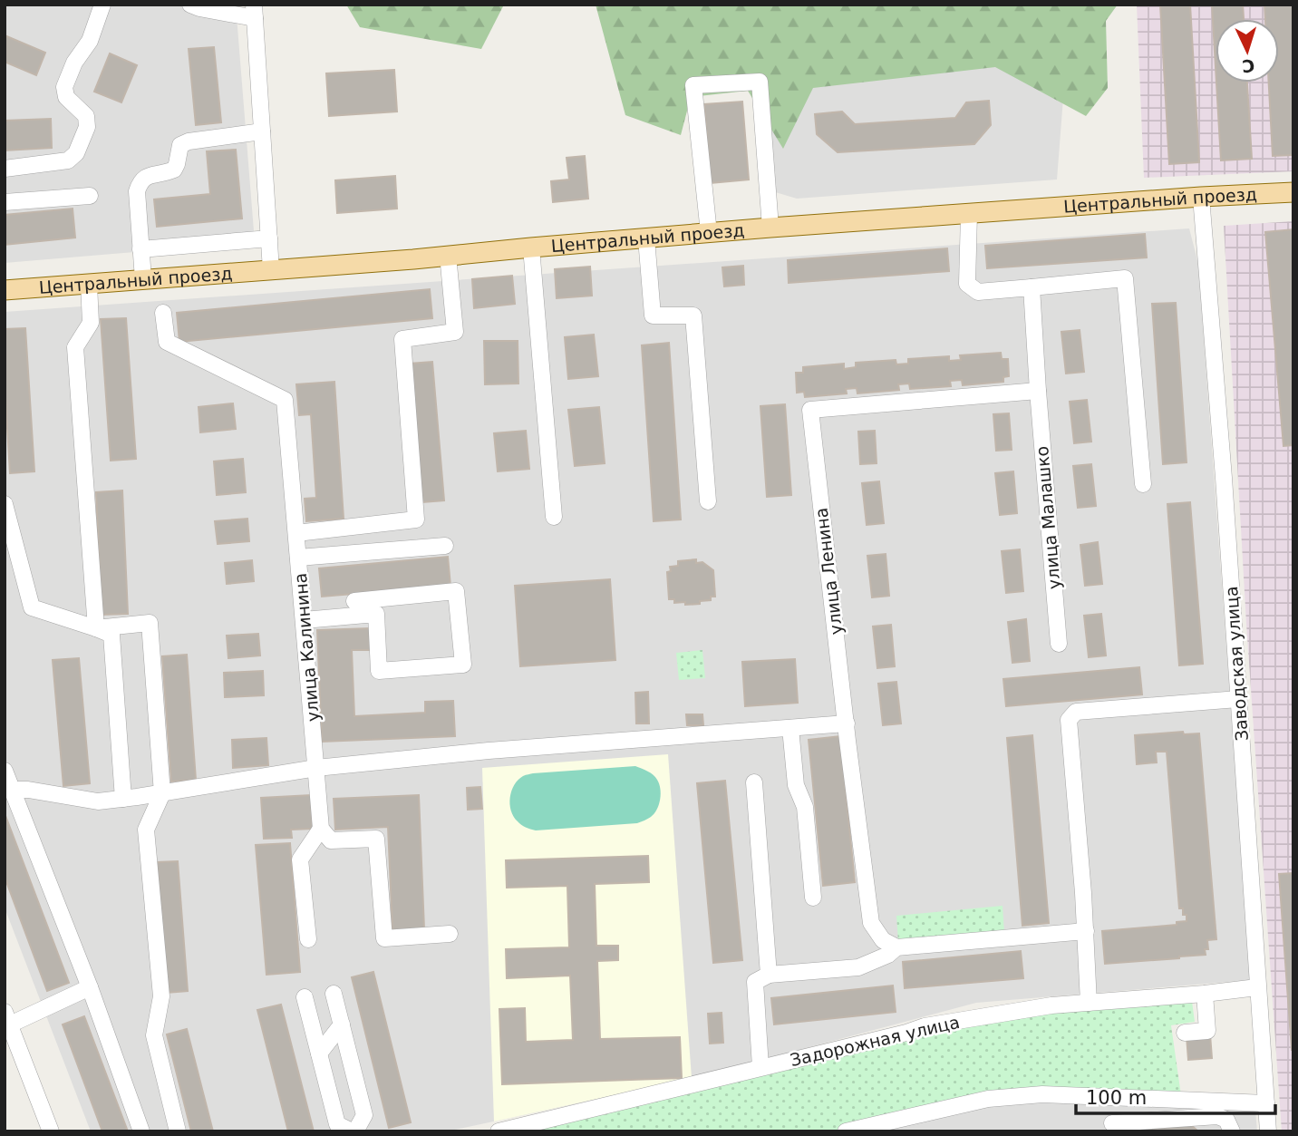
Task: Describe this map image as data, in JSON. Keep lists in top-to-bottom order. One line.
{"streets":{"main road":["Центральный проезд"],"street":["улица Малашко","улица Ленина","улица Калинина","Заводская улица","Задорожная улица"]},"crossings":[["Центральный проезд","Заводская улица"],["улица Малашко","улица Ленина"],["Заводская улица","Задорожная улица"]],"scale_bar":"100 m","north":"bottom"}
